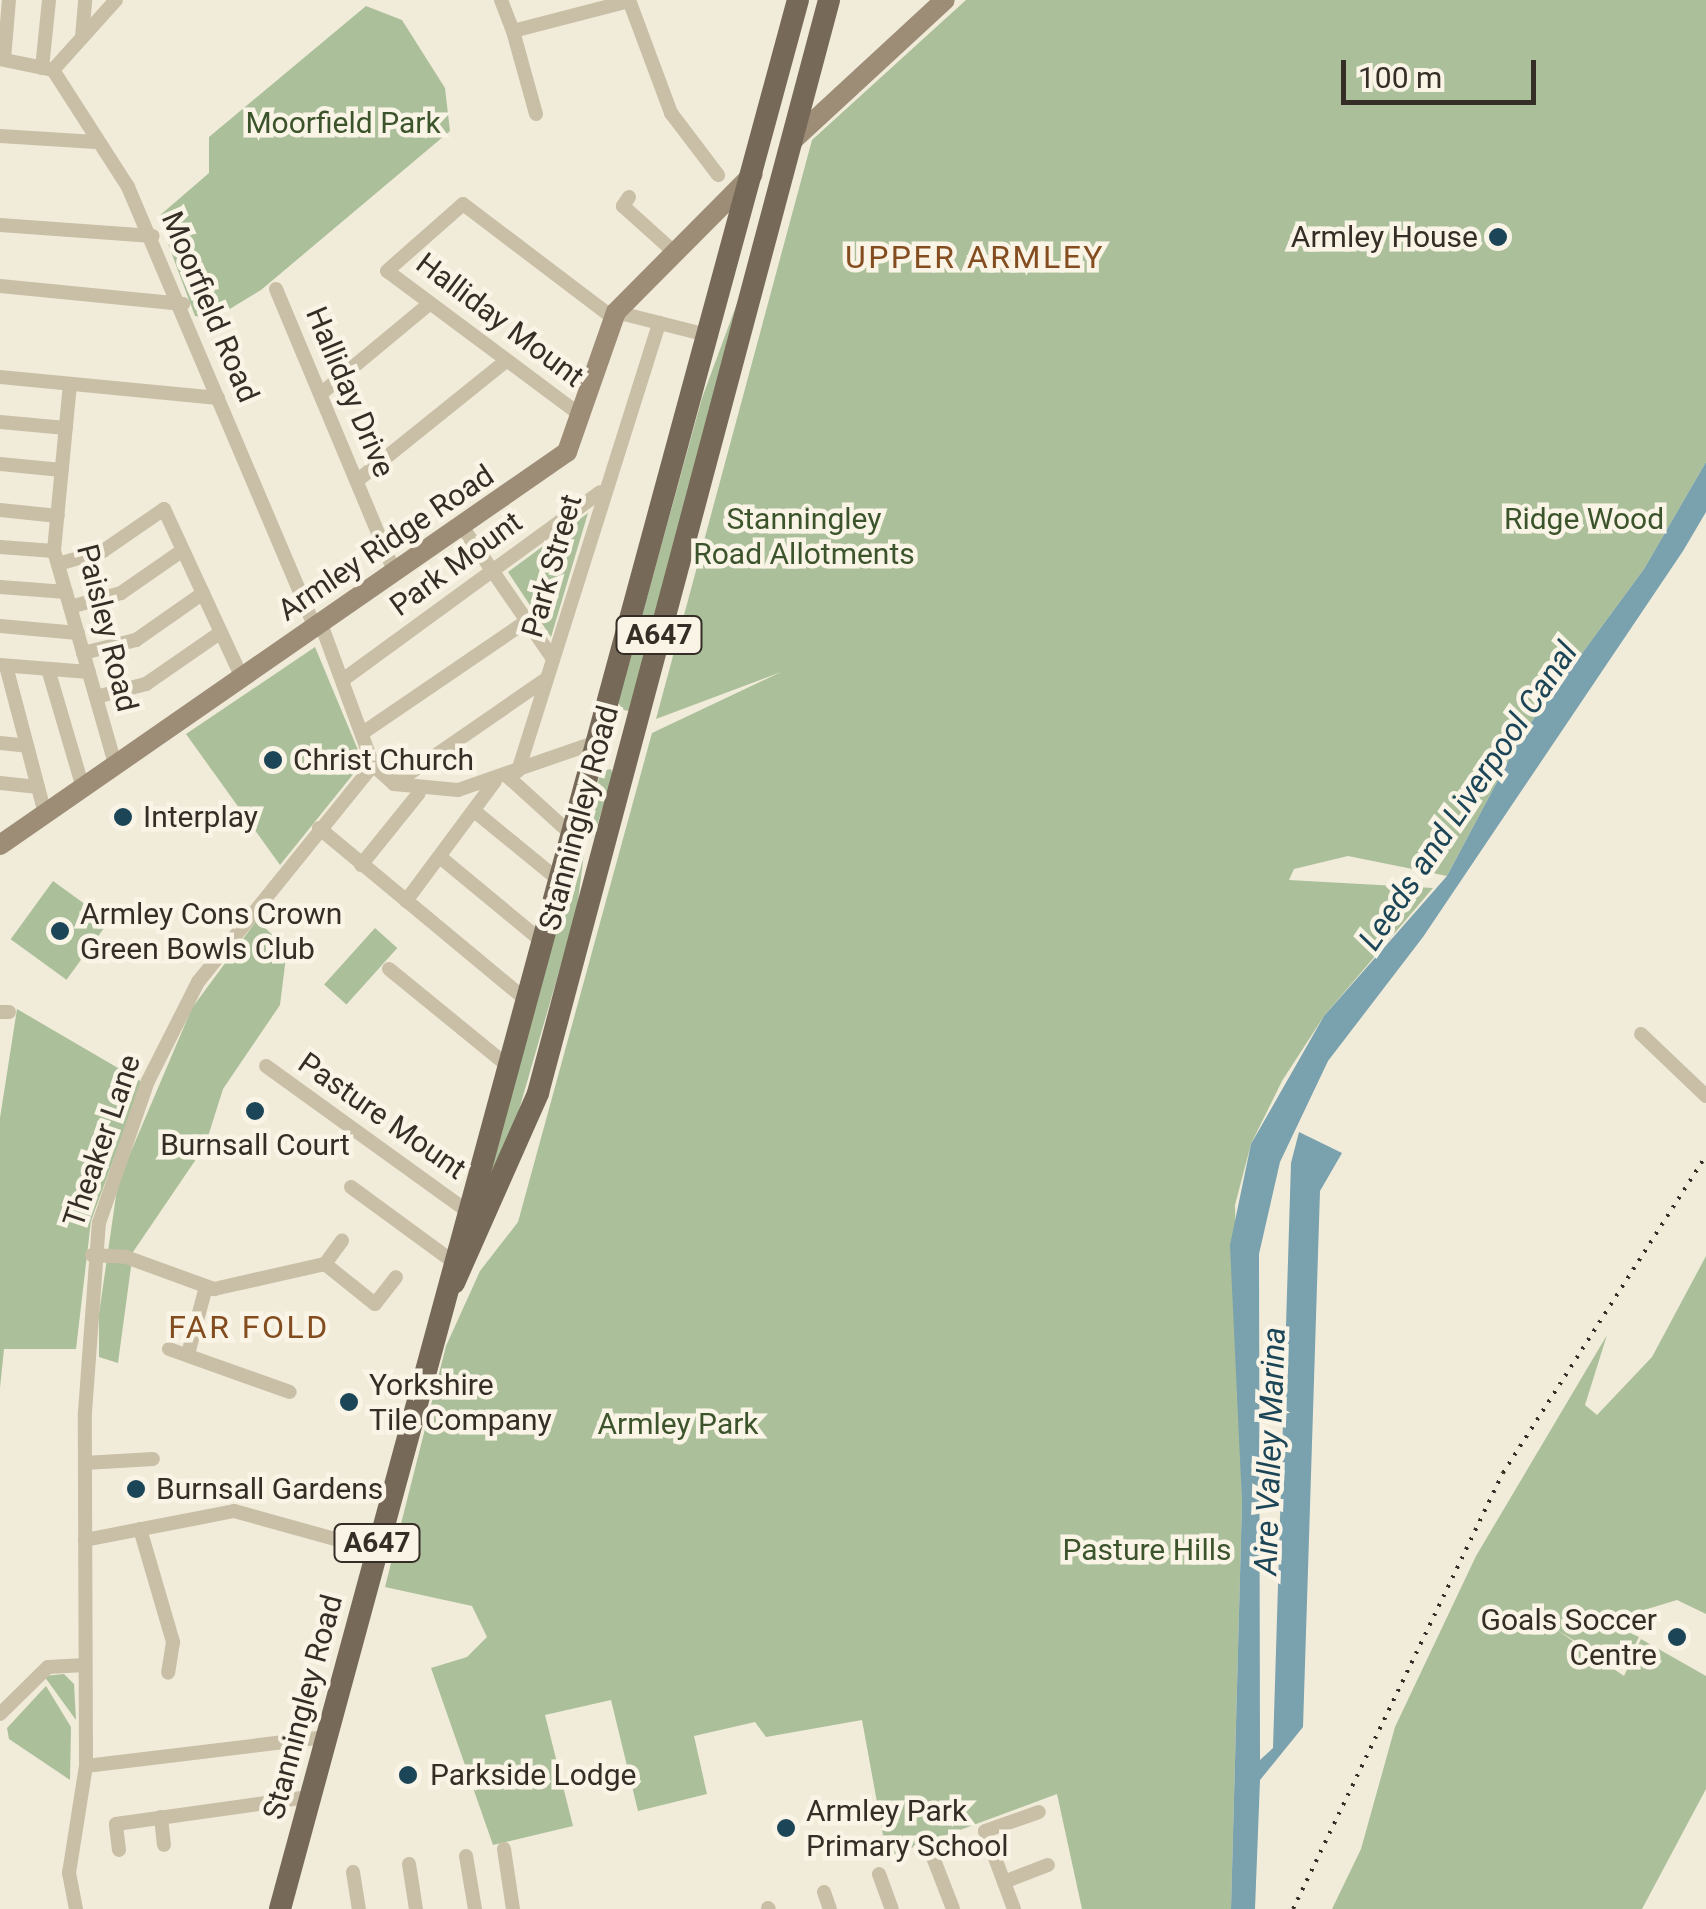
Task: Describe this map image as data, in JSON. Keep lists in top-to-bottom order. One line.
{"streets":{"main road":["A647","Stanningley Road"],"street":["Moorfield Road","Halliday Mount","Halliday Drive","Armley Ridge Road","Park Mount","Park Street","Paisley Road","Pasture Mount","Theaker Lane"]},"crossings":[["Moorfield Road","Armley Ridge Road"],["Moorfield Road","Park Mount"],["Moorfield Road","Park Street"],["Moorfield Road","Stanningley Road"],["Moorfield Road","Theaker Lane"],["Halliday Mount","Armley Ridge Road"],["Halliday Drive","Armley Ridge Road"],["Armley Ridge Road","Paisley Road"],["Armley Ridge Road","Stanningley Road"],["Park Mount","Park Street"],["Stanningley Road","Pasture Mount"]],"districts":["UPPER ARMLEY","FAR FOLD"],"water":["Leeds and Liverpool Canal","Aire Valley Marina"],"parks":["Moorfield Park","Stanningley Road Allotments","Ridge Wood","Armley Park","Pasture Hills"],"places":["Armley House","Christ Church","Interplay","Armley Cons Crown Green Bowls Club","Burnsall Court","Yorkshire Tile Company","Burnsall Gardens","Goals Soccer Centre","Parkside Lodge","Armley Park Primary School"],"scale_bar":"100 m"}
